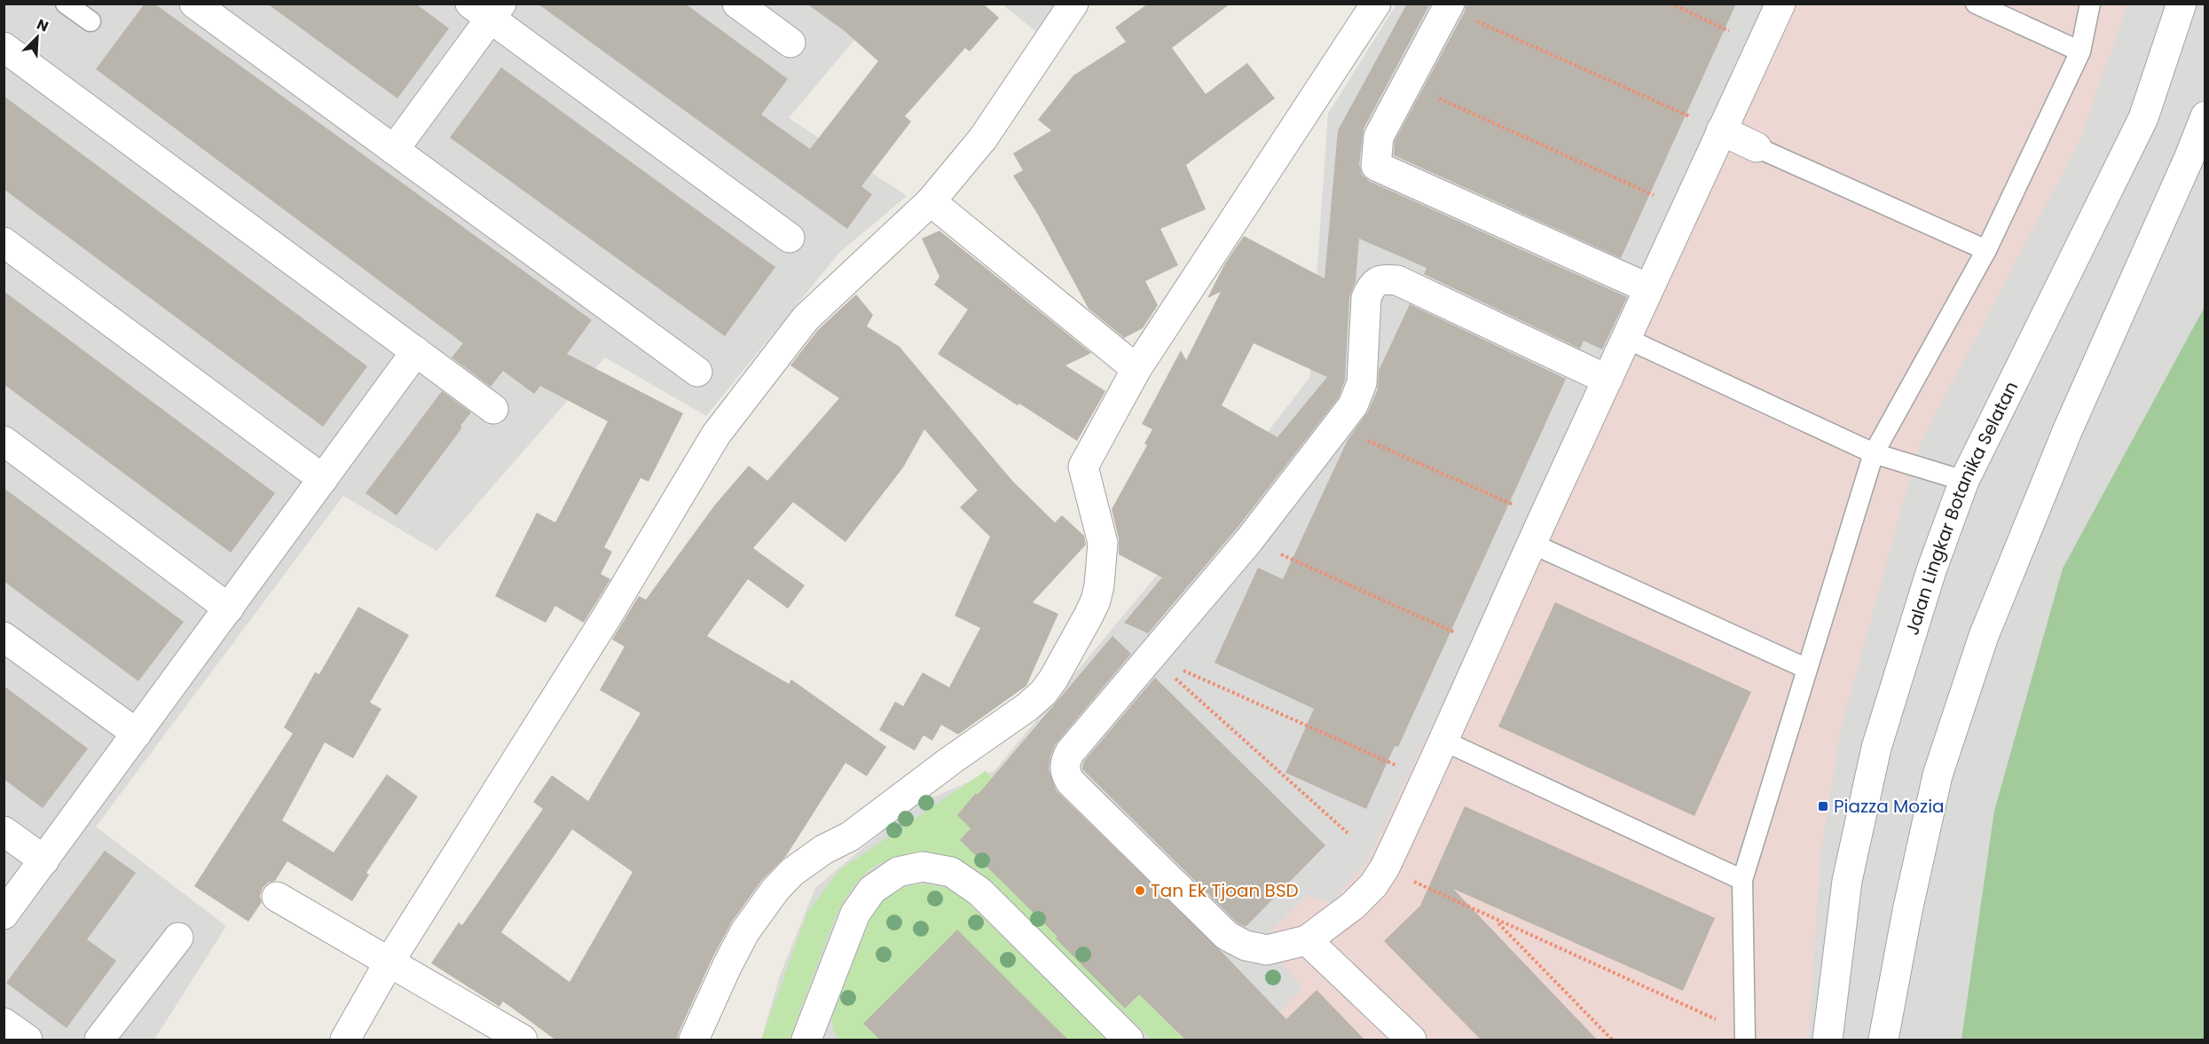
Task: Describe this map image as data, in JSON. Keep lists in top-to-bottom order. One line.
{"streets":{"street":["Jalan Lingkar Botanika Selatan"]},"places":{"transit":["Piazza Mozia"],"other":["Tan Ek Tjoan BSD"]},"north":"top right"}
